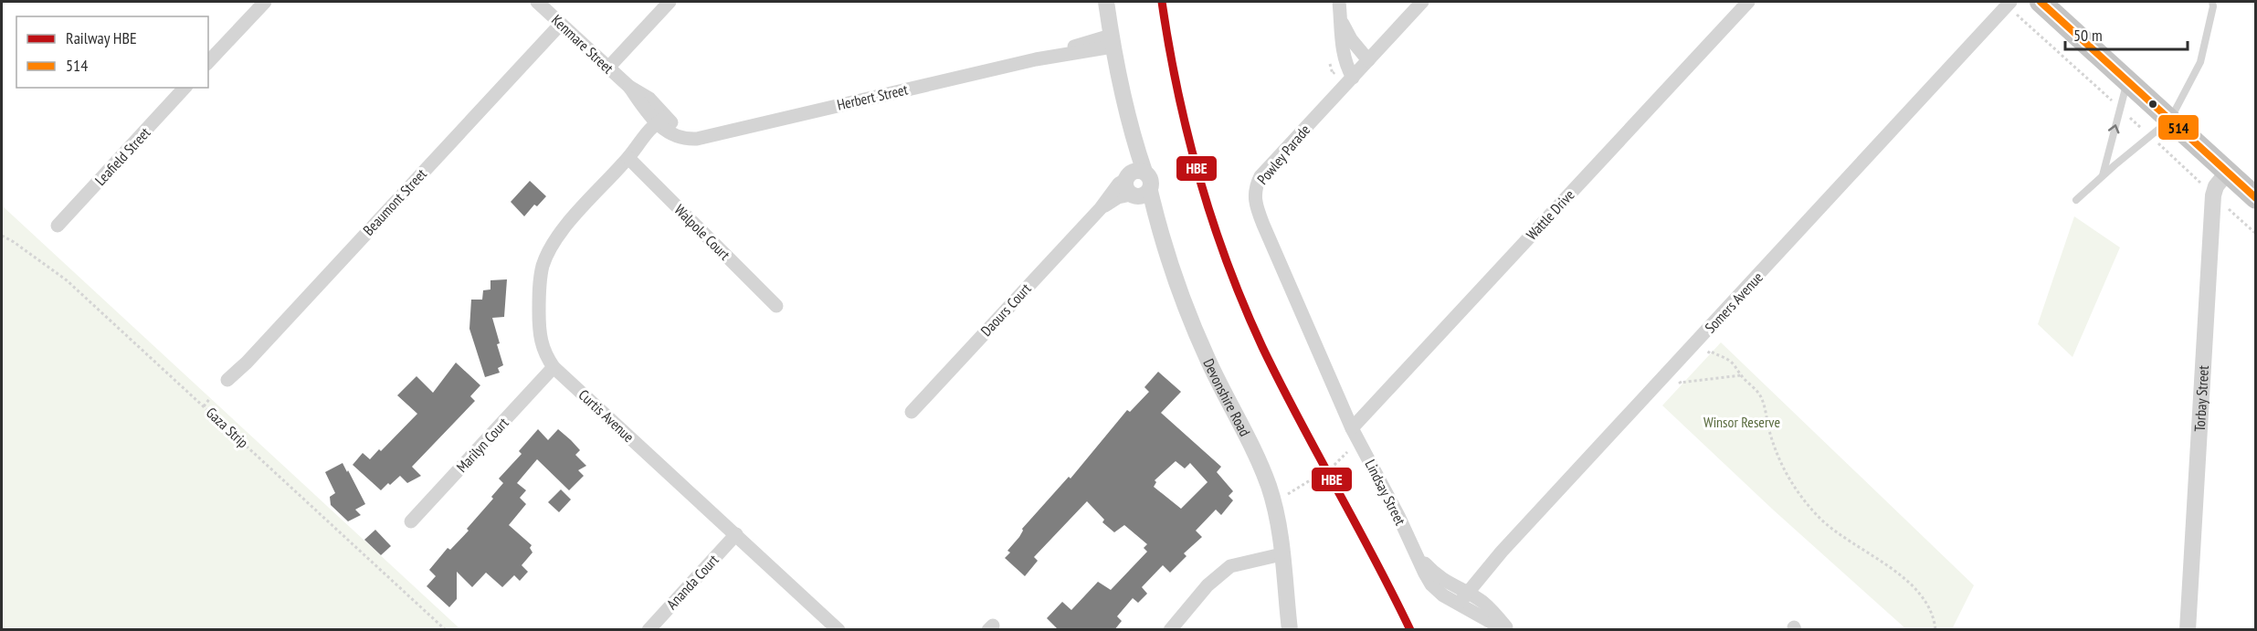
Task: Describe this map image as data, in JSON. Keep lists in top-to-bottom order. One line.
{"streets":{"street":["Kenmare Street","Herbert Street","Powley Parade","Leafield Street","Beaumont Street","Wattle Drive","Walpole Court","Somers Avenue","Daours Court","Devonshire Road","Torbay Street","Curtis Avenue","Marilyn Court","Lindsay Street","Ananda Court"],"path":["Gaza Strip"]},"crossings":[["Kenmare Street","Herbert Street"],["Kenmare Street","Beaumont Street"],["Kenmare Street","Curtis Avenue"],["Herbert Street","Devonshire Road"],["Herbert Street","Curtis Avenue"],["Powley Parade","Wattle Drive"],["Powley Parade","Lindsay Street"],["Wattle Drive","Lindsay Street"],["Walpole Court","Curtis Avenue"],["Somers Avenue","Lindsay Street"],["Daours Court","Devonshire Road"],["Curtis Avenue","Marilyn Court"],["Curtis Avenue","Ananda Court"]],"parks":["Winsor Reserve"],"lines":["rail line HBE","transit line 514"],"legend":["Railway HBE","514"],"scale_bar":"50 m"}
